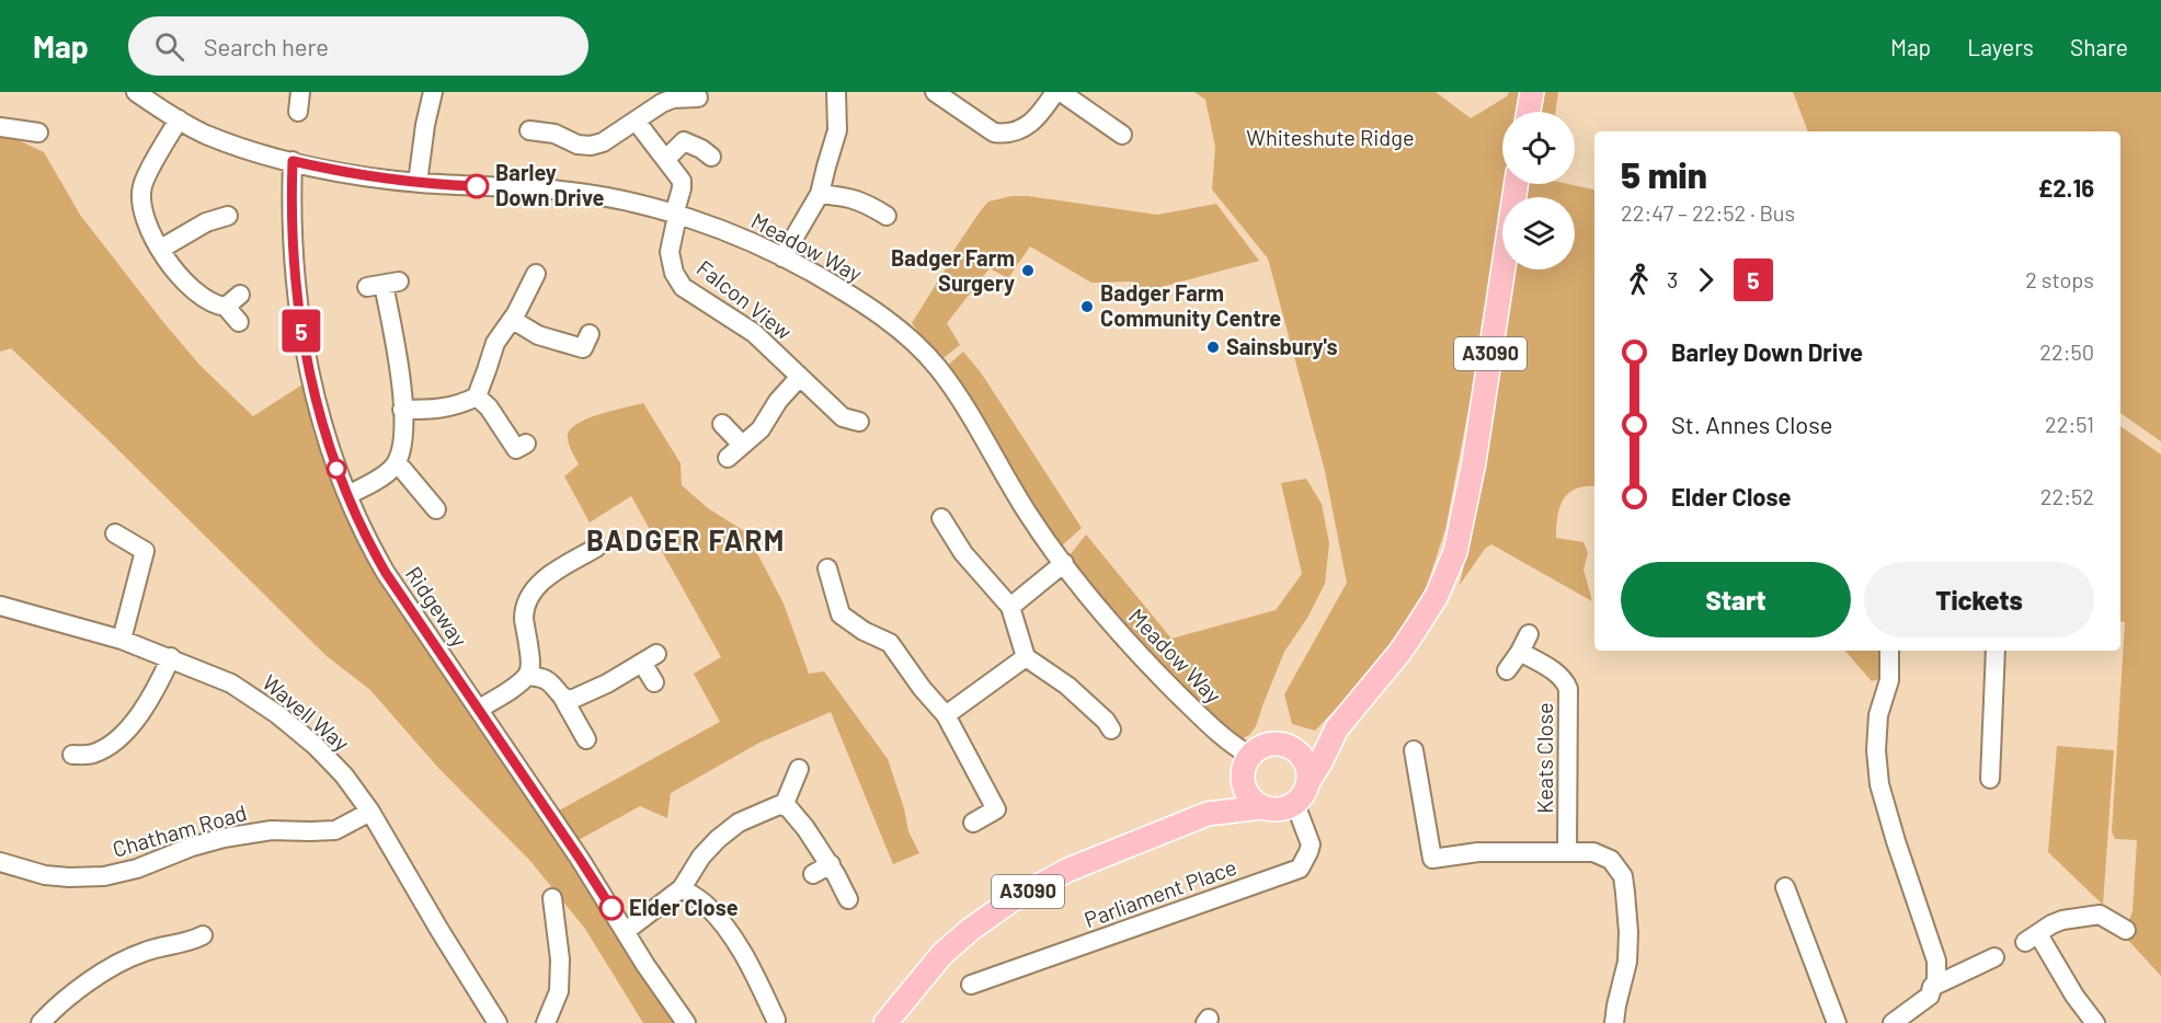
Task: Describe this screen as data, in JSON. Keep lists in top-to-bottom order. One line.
{"streets":{"main road":["A3090"],"street":["Meadow Way","Falcon View","Ridgeway","Wavell Way","Keats Close","Chatham Road","Parliament Place"]},"crossings":[["Meadow Way","Falcon View"],["Meadow Way","A3090"],["Meadow Way","Ridgeway"],["Meadow Way","Parliament Place"],["A3090","Parliament Place"],["Wavell Way","Chatham Road"]],"districts":["BADGER FARM"],"parks":["Whiteshute Ridge"],"places":["Barley Down Drive","Badger Farm Surgery","Badger Farm Community Centre","Sainsbury's","Elder Close"],"lines":["bus line 5"],"page":{"header":"Map","search":"Search here","nav":["Map","Layers","Share"],"on_map":"5","heading":["5 min","22:47 – 22:52 · Bus","£2.16"],"legs":["3","5","2 stops"],"list":[{"name":"Barley Down Drive","value":"22:50"},{"name":"St. Annes Close","value":"22:51"},{"name":"Elder Close","value":"22:52"}],"buttons":["Start","Tickets"]}}
